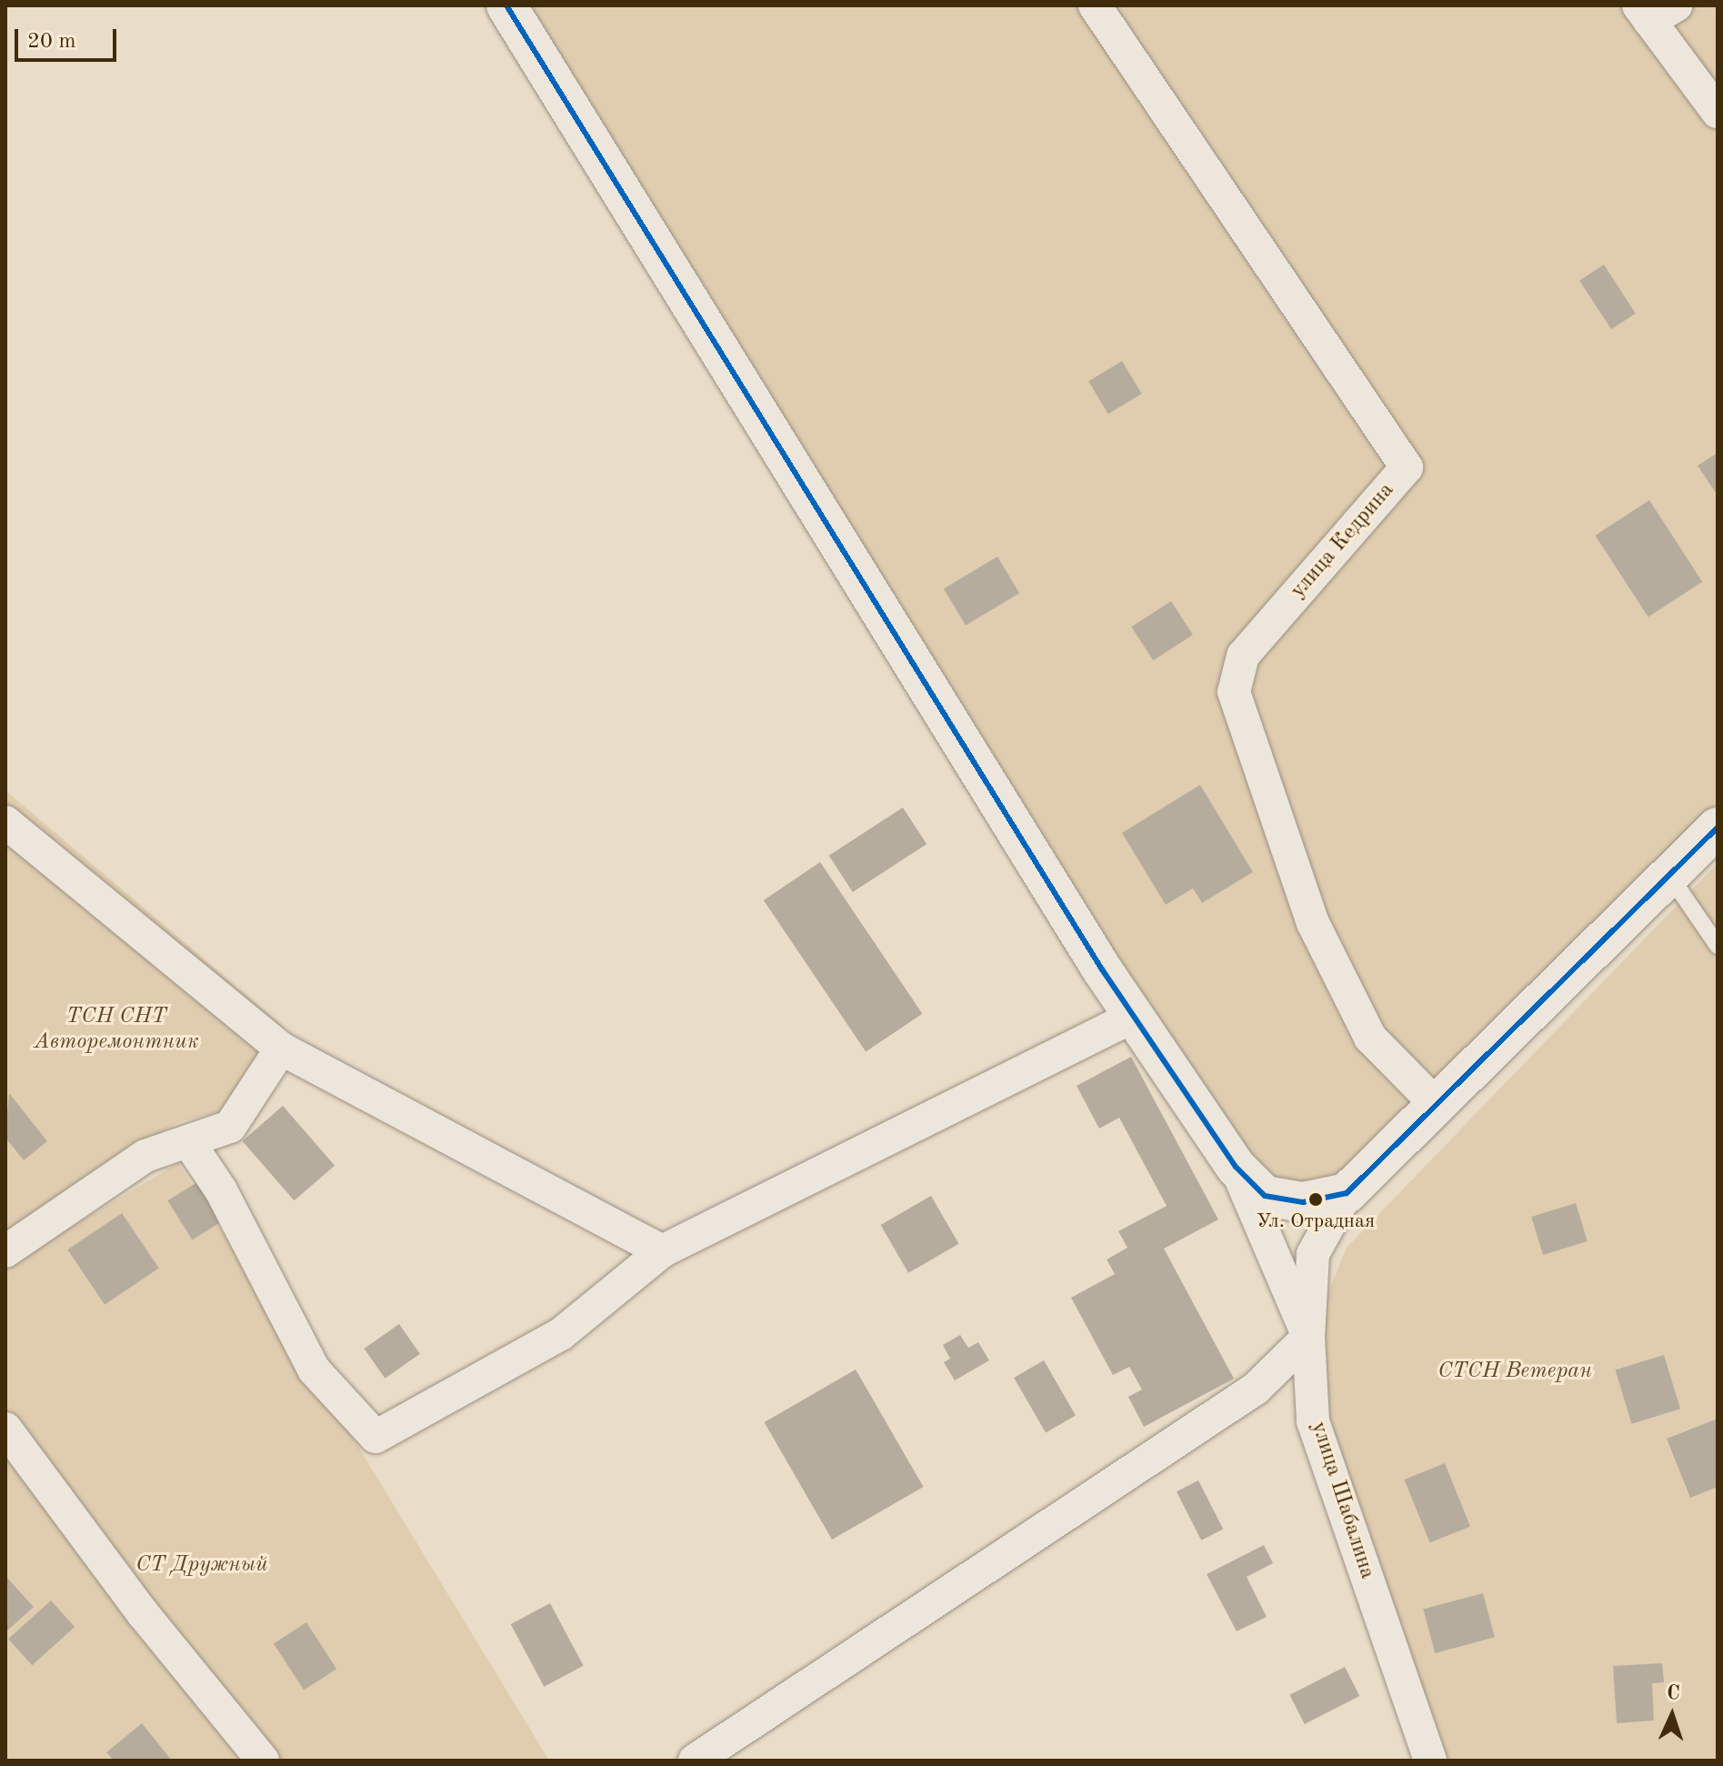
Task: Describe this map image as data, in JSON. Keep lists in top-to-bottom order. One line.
{"streets":{"main road":["улица Шабалина"],"street":["улица Кедрина"]},"crossings":[["улица Кедрина","улица Шабалина"]],"parks":["ТСН СНТ Авторемонтник","СТСН Ветеран","СТ Дружный"],"places":["Ул. Отрадная"],"scale_bar":"20 m","north":"top"}
